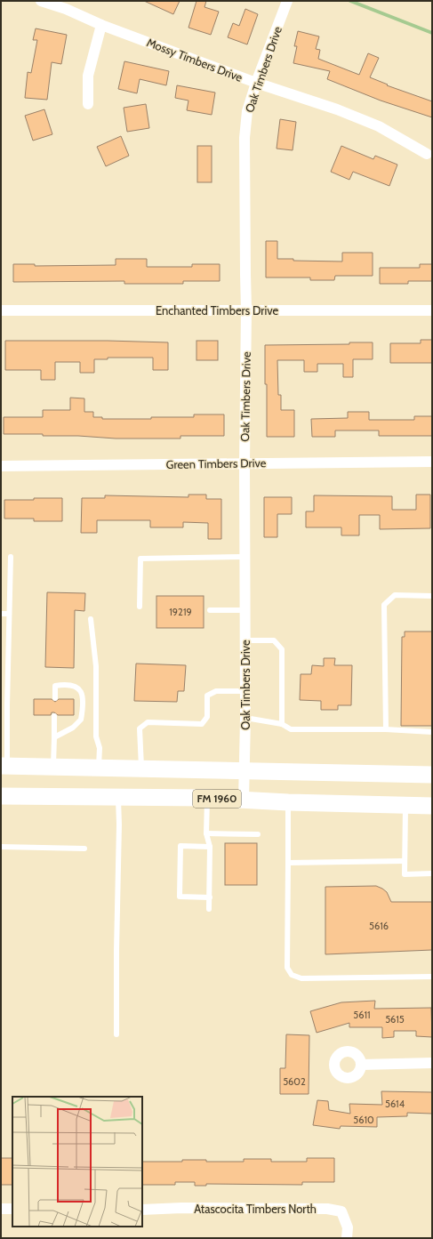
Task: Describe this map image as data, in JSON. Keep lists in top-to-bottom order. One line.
{"streets":{"main road":["FM 1960"],"street":["Mossy Timbers Drive","Oak Timbers Drive","Enchanted Timbers Drive","Green Timbers Drive","Atascocita Timbers North"]},"crossings":[["Mossy Timbers Drive","Oak Timbers Drive"],["Oak Timbers Drive","Enchanted Timbers Drive"],["Oak Timbers Drive","Green Timbers Drive"],["Oak Timbers Drive","FM 1960"]],"house_numbers":["19219","5616","5611","5615","5602","5614","5610"]}
